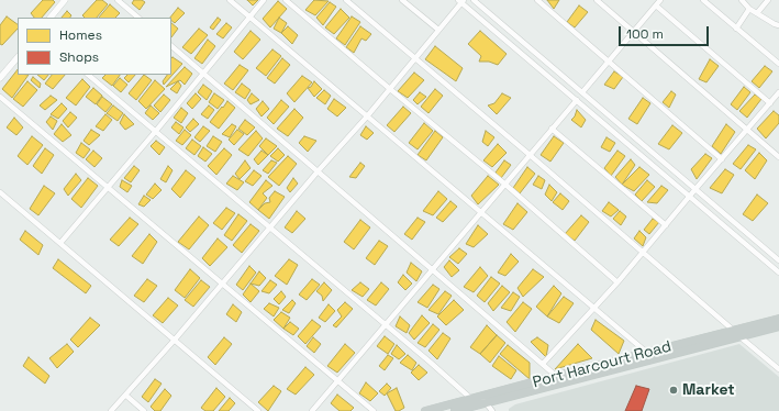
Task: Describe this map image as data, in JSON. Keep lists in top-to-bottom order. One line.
{"streets":{"highway":["Port Harcourt Road"]},"places":["Market"],"legend":["Homes","Shops"],"scale_bar":"100 m"}
